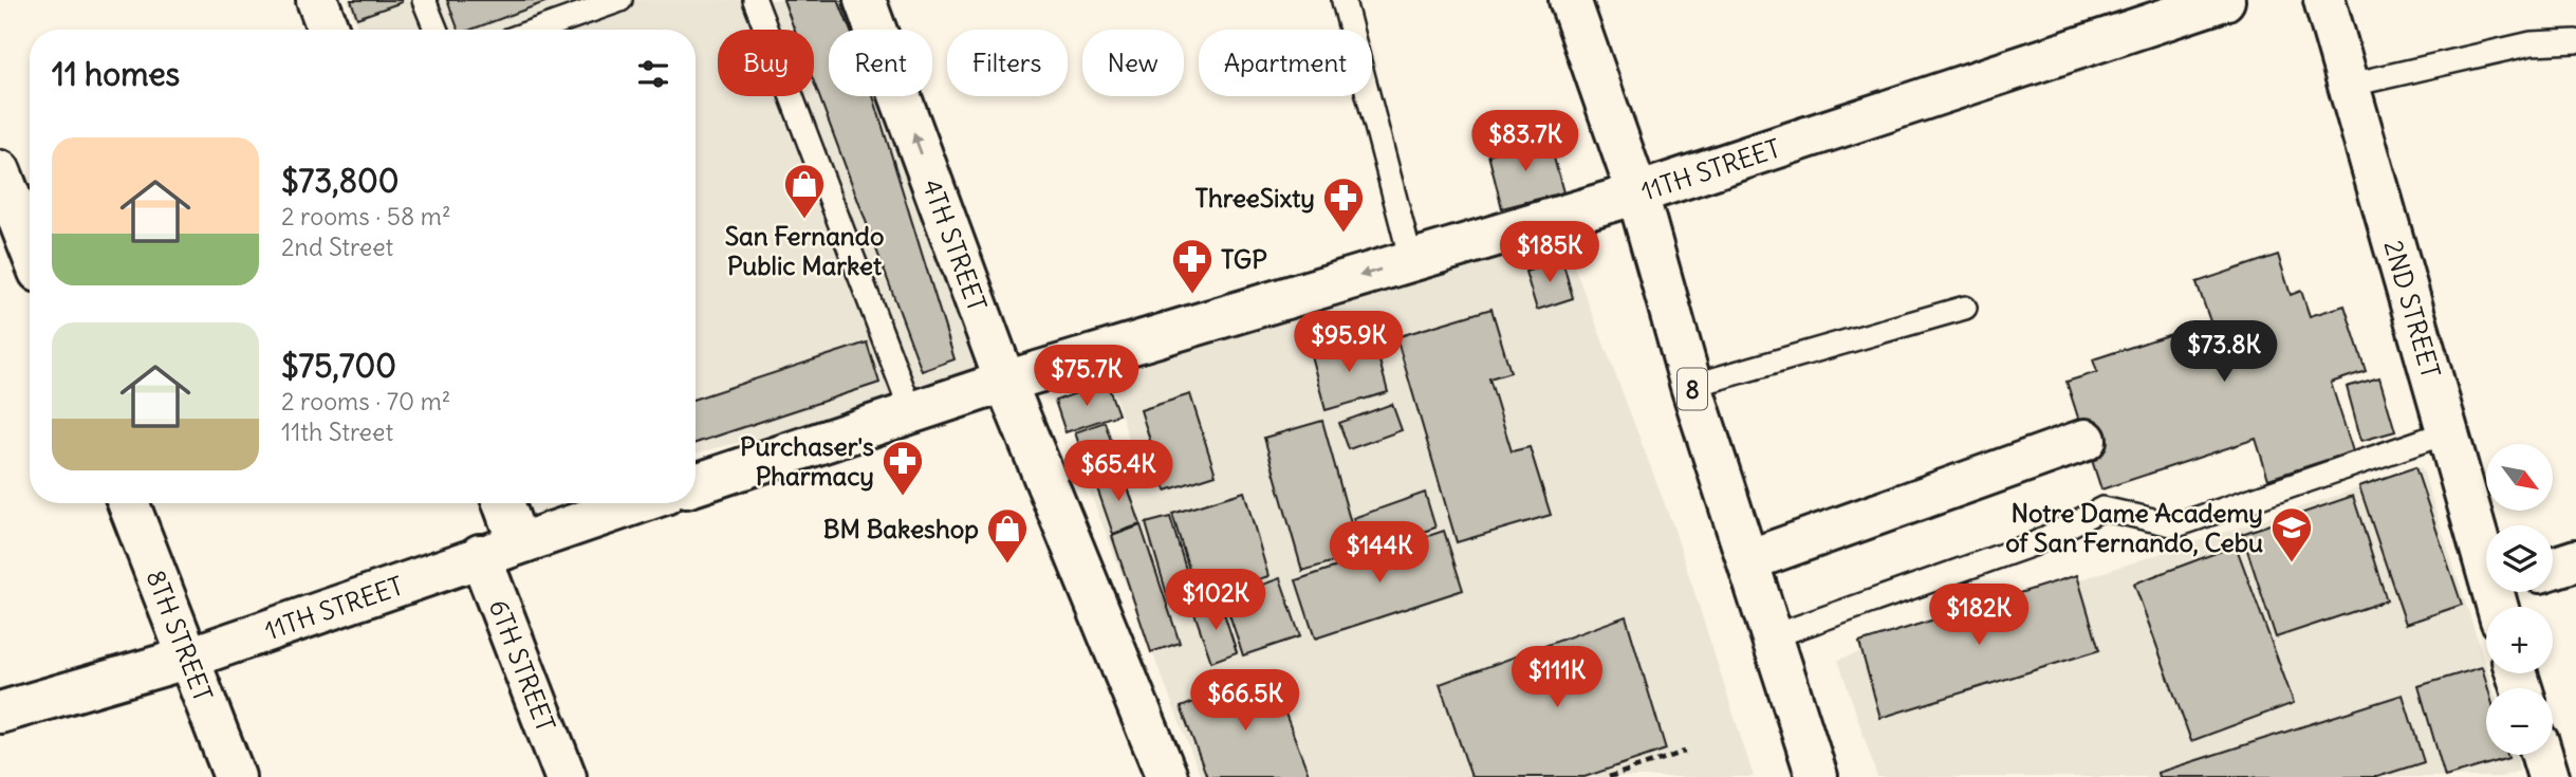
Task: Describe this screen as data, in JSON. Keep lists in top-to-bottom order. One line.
{"streets":{"main road":["11TH STREET","4TH STREET","2ND STREET","8","8TH STREET","6TH STREET"]},"crossings":[["11TH STREET","4TH STREET"],["11TH STREET","8"],["11TH STREET","8TH STREET"],["11TH STREET","6TH STREET"]],"one_way":["4TH STREET"],"places":{"shop":["San Fernando Public Market","BM Bakeshop"],"pharmacy":["ThreeSixty","TGP","Purchaser's Pharmacy"],"school or university":["Notre Dame Academy of San Fernando, Cebu"]},"north":"bottom right","page":{"chip":["Buy","Rent","Filters","New","Apartment"],"heading":"11 homes","price":["$83.7K","$185K","$95.9K","$73.8K","$75.7K","$65.4K","$144K","$102K","$182K","$111K","$66.5K"],"list":[{"name":"$73,800","note":"2 rooms · 58 m² · 2nd Street"},{"name":"$75,700","note":"2 rooms · 70 m² · 11th Street"}],"map_buttons":["+","−"]}}
